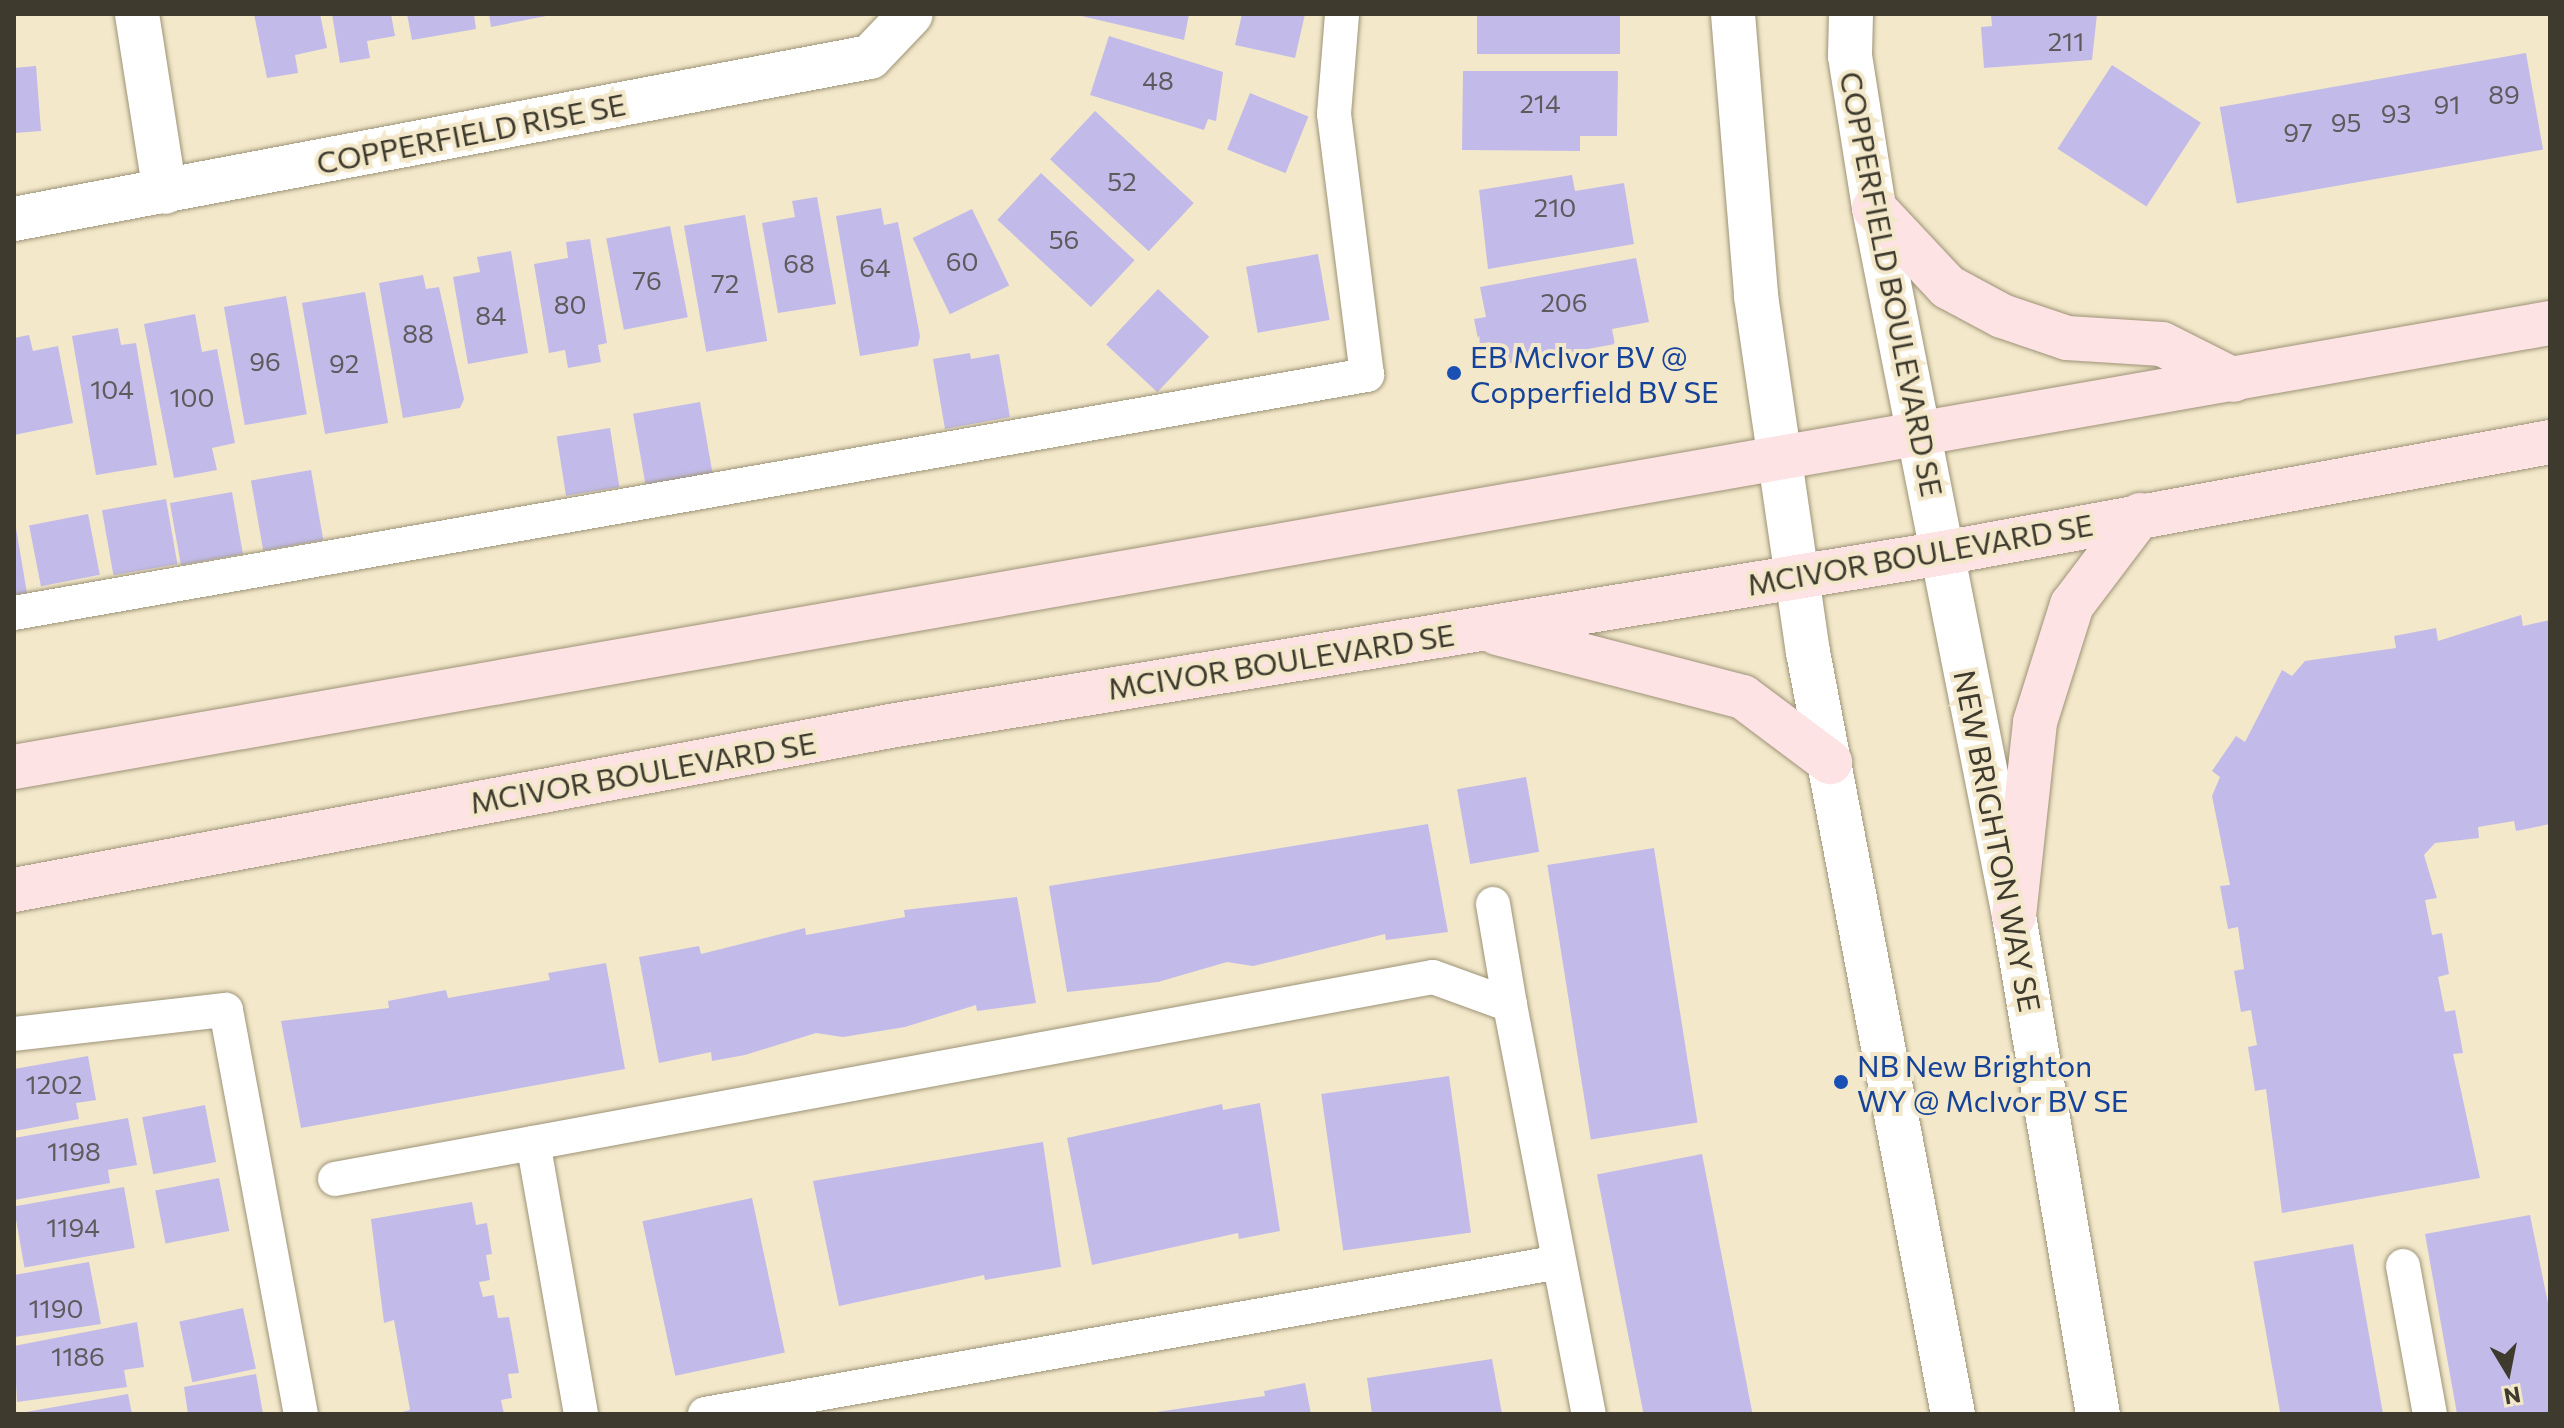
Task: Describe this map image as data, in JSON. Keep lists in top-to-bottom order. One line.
{"streets":{"main road":["MCIVOR BOULEVARD SE"],"street":["COPPERFIELD RISE SE","COPPERFIELD BOULEVARD SE","NEW BRIGHTON WAY SE"]},"crossings":[["COPPERFIELD BOULEVARD SE","MCIVOR BOULEVARD SE"],["COPPERFIELD BOULEVARD SE","NEW BRIGHTON WAY SE"],["MCIVOR BOULEVARD SE","NEW BRIGHTON WAY SE"]],"places":["EB McIvor BV @ Copperfield BV SE","NB New Brighton WY @ McIvor BV SE"],"house_numbers":["211","48","89","214","91","93","95","97","52","210","56","60","68","64","76","72","206","80","84","88","96","92","104","100","1202","1198","1194","1190","1186"],"north":"bottom"}
